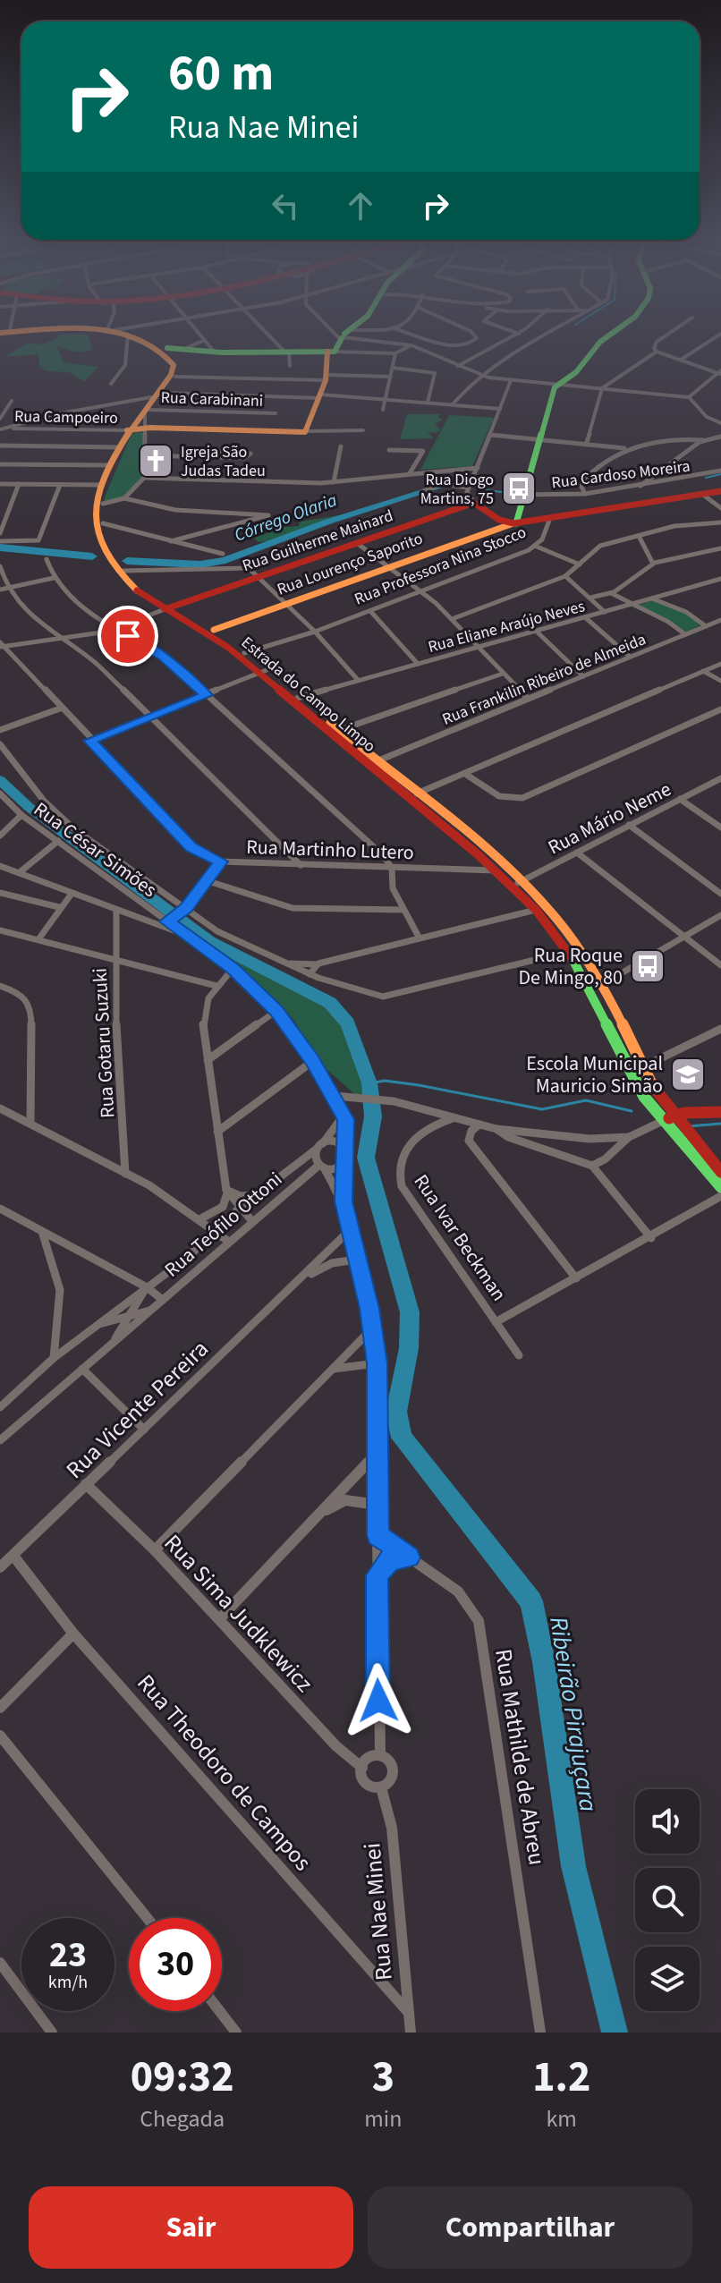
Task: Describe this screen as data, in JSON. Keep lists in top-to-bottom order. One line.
{"streets":{"street":["Rua Carabinani","Rua Campoeiro","Rua Cardoso Moreira","Rua Guilherme Mainard","Rua Lourenço Saporito","Rua Professora Nina Stocco","Rua Eliane Araújo Neves","Rua Frankilin Ribeiro de Almeida","Estrada do Campo Limpo","Rua Mário Neme","Rua César Simões","Rua Martinho Lutero","Rua Gotaru Suzuki","Rua Teófilo Ottoni","Rua Ivar Beckman","Rua Vicente Pereira","Rua Sima Judklewicz","Rua Mathilde de Abreu","Rua Theodoro de Campos","Rua Nae Minei"]},"crossings":[["Rua Carabinani","Estrada do Campo Limpo"],["Rua Campoeiro","Estrada do Campo Limpo"],["Rua Guilherme Mainard","Estrada do Campo Limpo"],["Rua Lourenço Saporito","Rua Professora Nina Stocco"],["Rua Lourenço Saporito","Estrada do Campo Limpo"],["Rua Professora Nina Stocco","Estrada do Campo Limpo"],["Rua Eliane Araújo Neves","Estrada do Campo Limpo"],["Rua Frankilin Ribeiro de Almeida","Estrada do Campo Limpo"],["Estrada do Campo Limpo","Rua Mário Neme"],["Estrada do Campo Limpo","Rua Martinho Lutero"],["Rua Vicente Pereira","Rua Sima Judklewicz"],["Rua Vicente Pereira","Rua Theodoro de Campos"],["Rua Sima Judklewicz","Rua Nae Minei"],["Rua Theodoro de Campos","Rua Nae Minei"]],"water":["Córrego Olaria","Ribeirão Pirajuçara"],"places":{"church":["Igreja São Judas Tadeu"],"bus stop":["Rua Diogo Martins, 75","Rua Roque De Mingo, 80"],"school or university":["Escola Municipal Mauricio Simão"]},"page":{"turn":["60 m","Rua Nae Minei"],"speed":"23 km/h","limit":"30","eta":["09:32","Chegada","3","min","1.2","km"],"buttons":["Sair","Compartilhar"]}}
